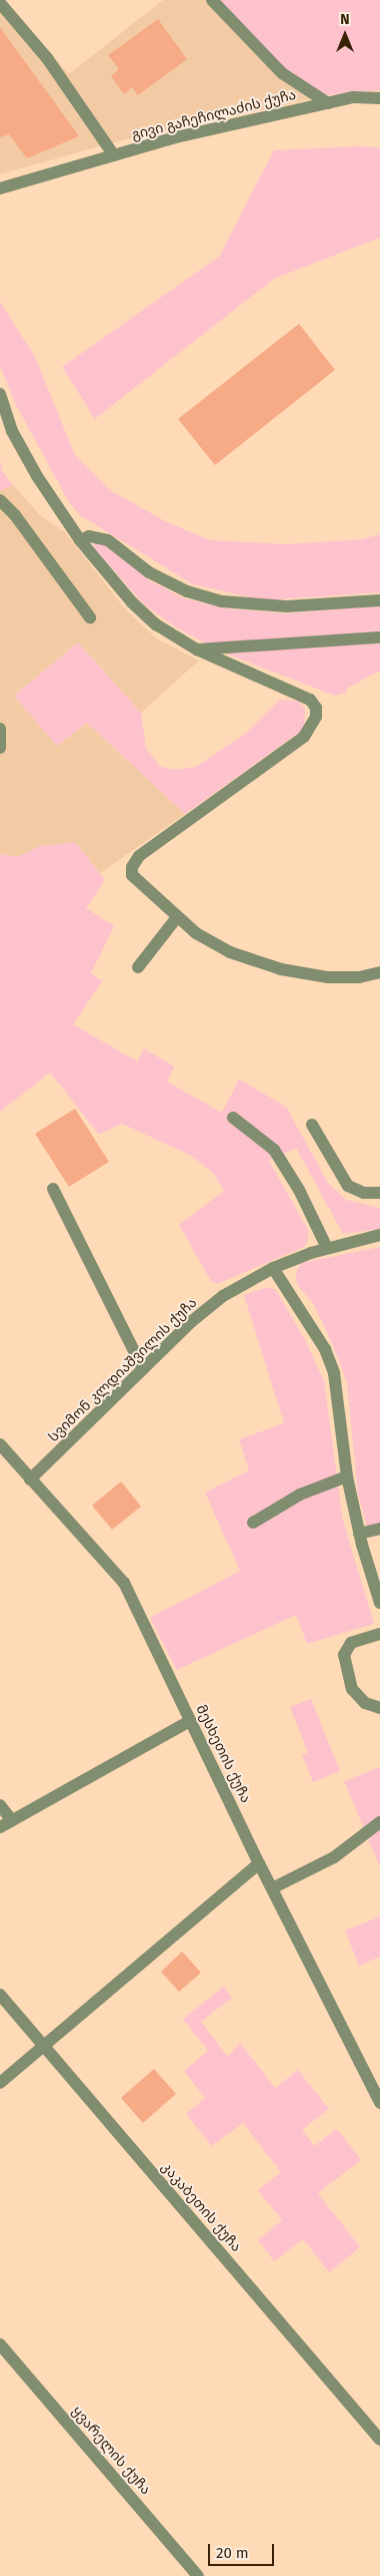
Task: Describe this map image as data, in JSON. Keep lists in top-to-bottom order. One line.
{"streets":{"street":["გივი გაჩეჩილაძის ქუჩა","სვიმონ კლდიაშვილის ქუჩა","მესხეთის ქუჩა","კაკაბეთის ქუჩა","ყვარელის ქუჩა"]},"crossings":[["სვიმონ კლდიაშვილის ქუჩა","მესხეთის ქუჩა"]],"scale_bar":"20 m","north":"top"}
